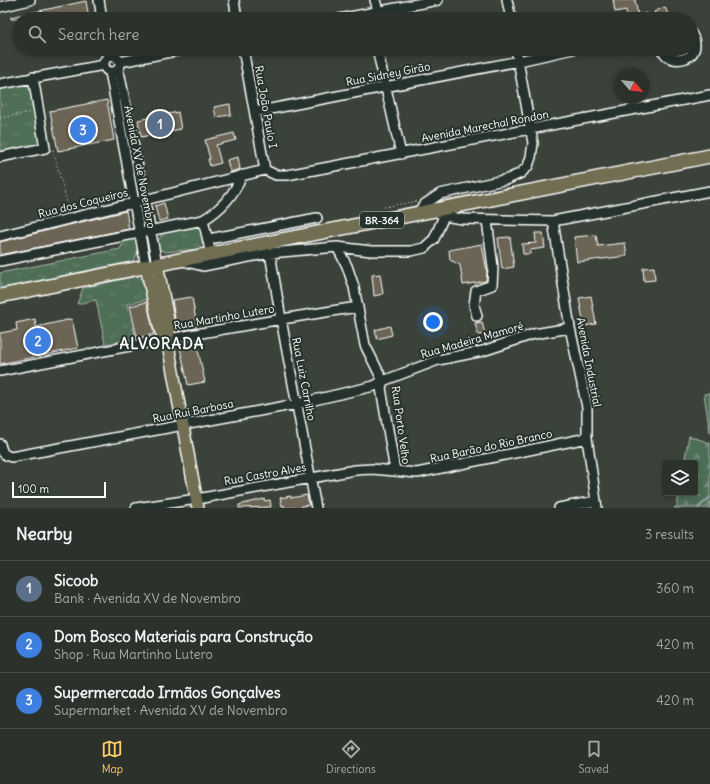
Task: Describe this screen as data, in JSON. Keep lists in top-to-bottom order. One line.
{"streets":{"highway":["BR-364"],"street":["Rua Sidney Girão","Rua João Paulo I","Avenida Marechal Rondon","Avenida XV de Novembro","Rua dos Coqueiros","Rua Martinho Lutero","Rua Madeira Mamoré","Avenida Industrial","Rua Luiz Carrilho","Rua Rui Barbosa","Rua Porto Velho","Rua Barão do Rio Branco","Rua Castro Alves"]},"crossings":[["Rua Sidney Girão","Rua João Paulo I"],["Rua João Paulo I","Avenida Marechal Rondon"],["Rua João Paulo I","Rua dos Coqueiros"],["Avenida Marechal Rondon","Rua dos Coqueiros"],["Avenida XV de Novembro","Rua dos Coqueiros"],["Avenida XV de Novembro","BR-364"],["Rua Martinho Lutero","Rua Luiz Carrilho"],["Rua Madeira Mamoré","Avenida Industrial"],["Rua Madeira Mamoré","Rua Rui Barbosa"],["Rua Madeira Mamoré","Rua Porto Velho"],["Avenida Industrial","Rua Barão do Rio Branco"],["Rua Luiz Carrilho","Rua Rui Barbosa"],["Rua Luiz Carrilho","Rua Castro Alves"],["Rua Rui Barbosa","Rua Porto Velho"],["Rua Porto Velho","Rua Barão do Rio Branco"],["Rua Porto Velho","Rua Castro Alves"],["Rua Barão do Rio Branco","Rua Castro Alves"]],"districts":["ALVORADA"],"scale_bar":"100 m","north":"bottom right","page":{"search":"Search here","pins":["1","3","2"],"scale":"100 m","heading":["Nearby","3 results"],"list":[{"mark":"1","name":"Sicoob","note":"Bank · Avenida XV de Novembro","value":"360 m"},{"mark":"2","name":"Dom Bosco Materiais para Construção","note":"Shop · Rua Martinho Lutero","value":"420 m"},{"mark":"3","name":"Supermercado Irmãos Gonçalves","note":"Supermarket · Avenida XV de Novembro","value":"420 m"}],"nav":["Map","Directions","Saved"]}}
